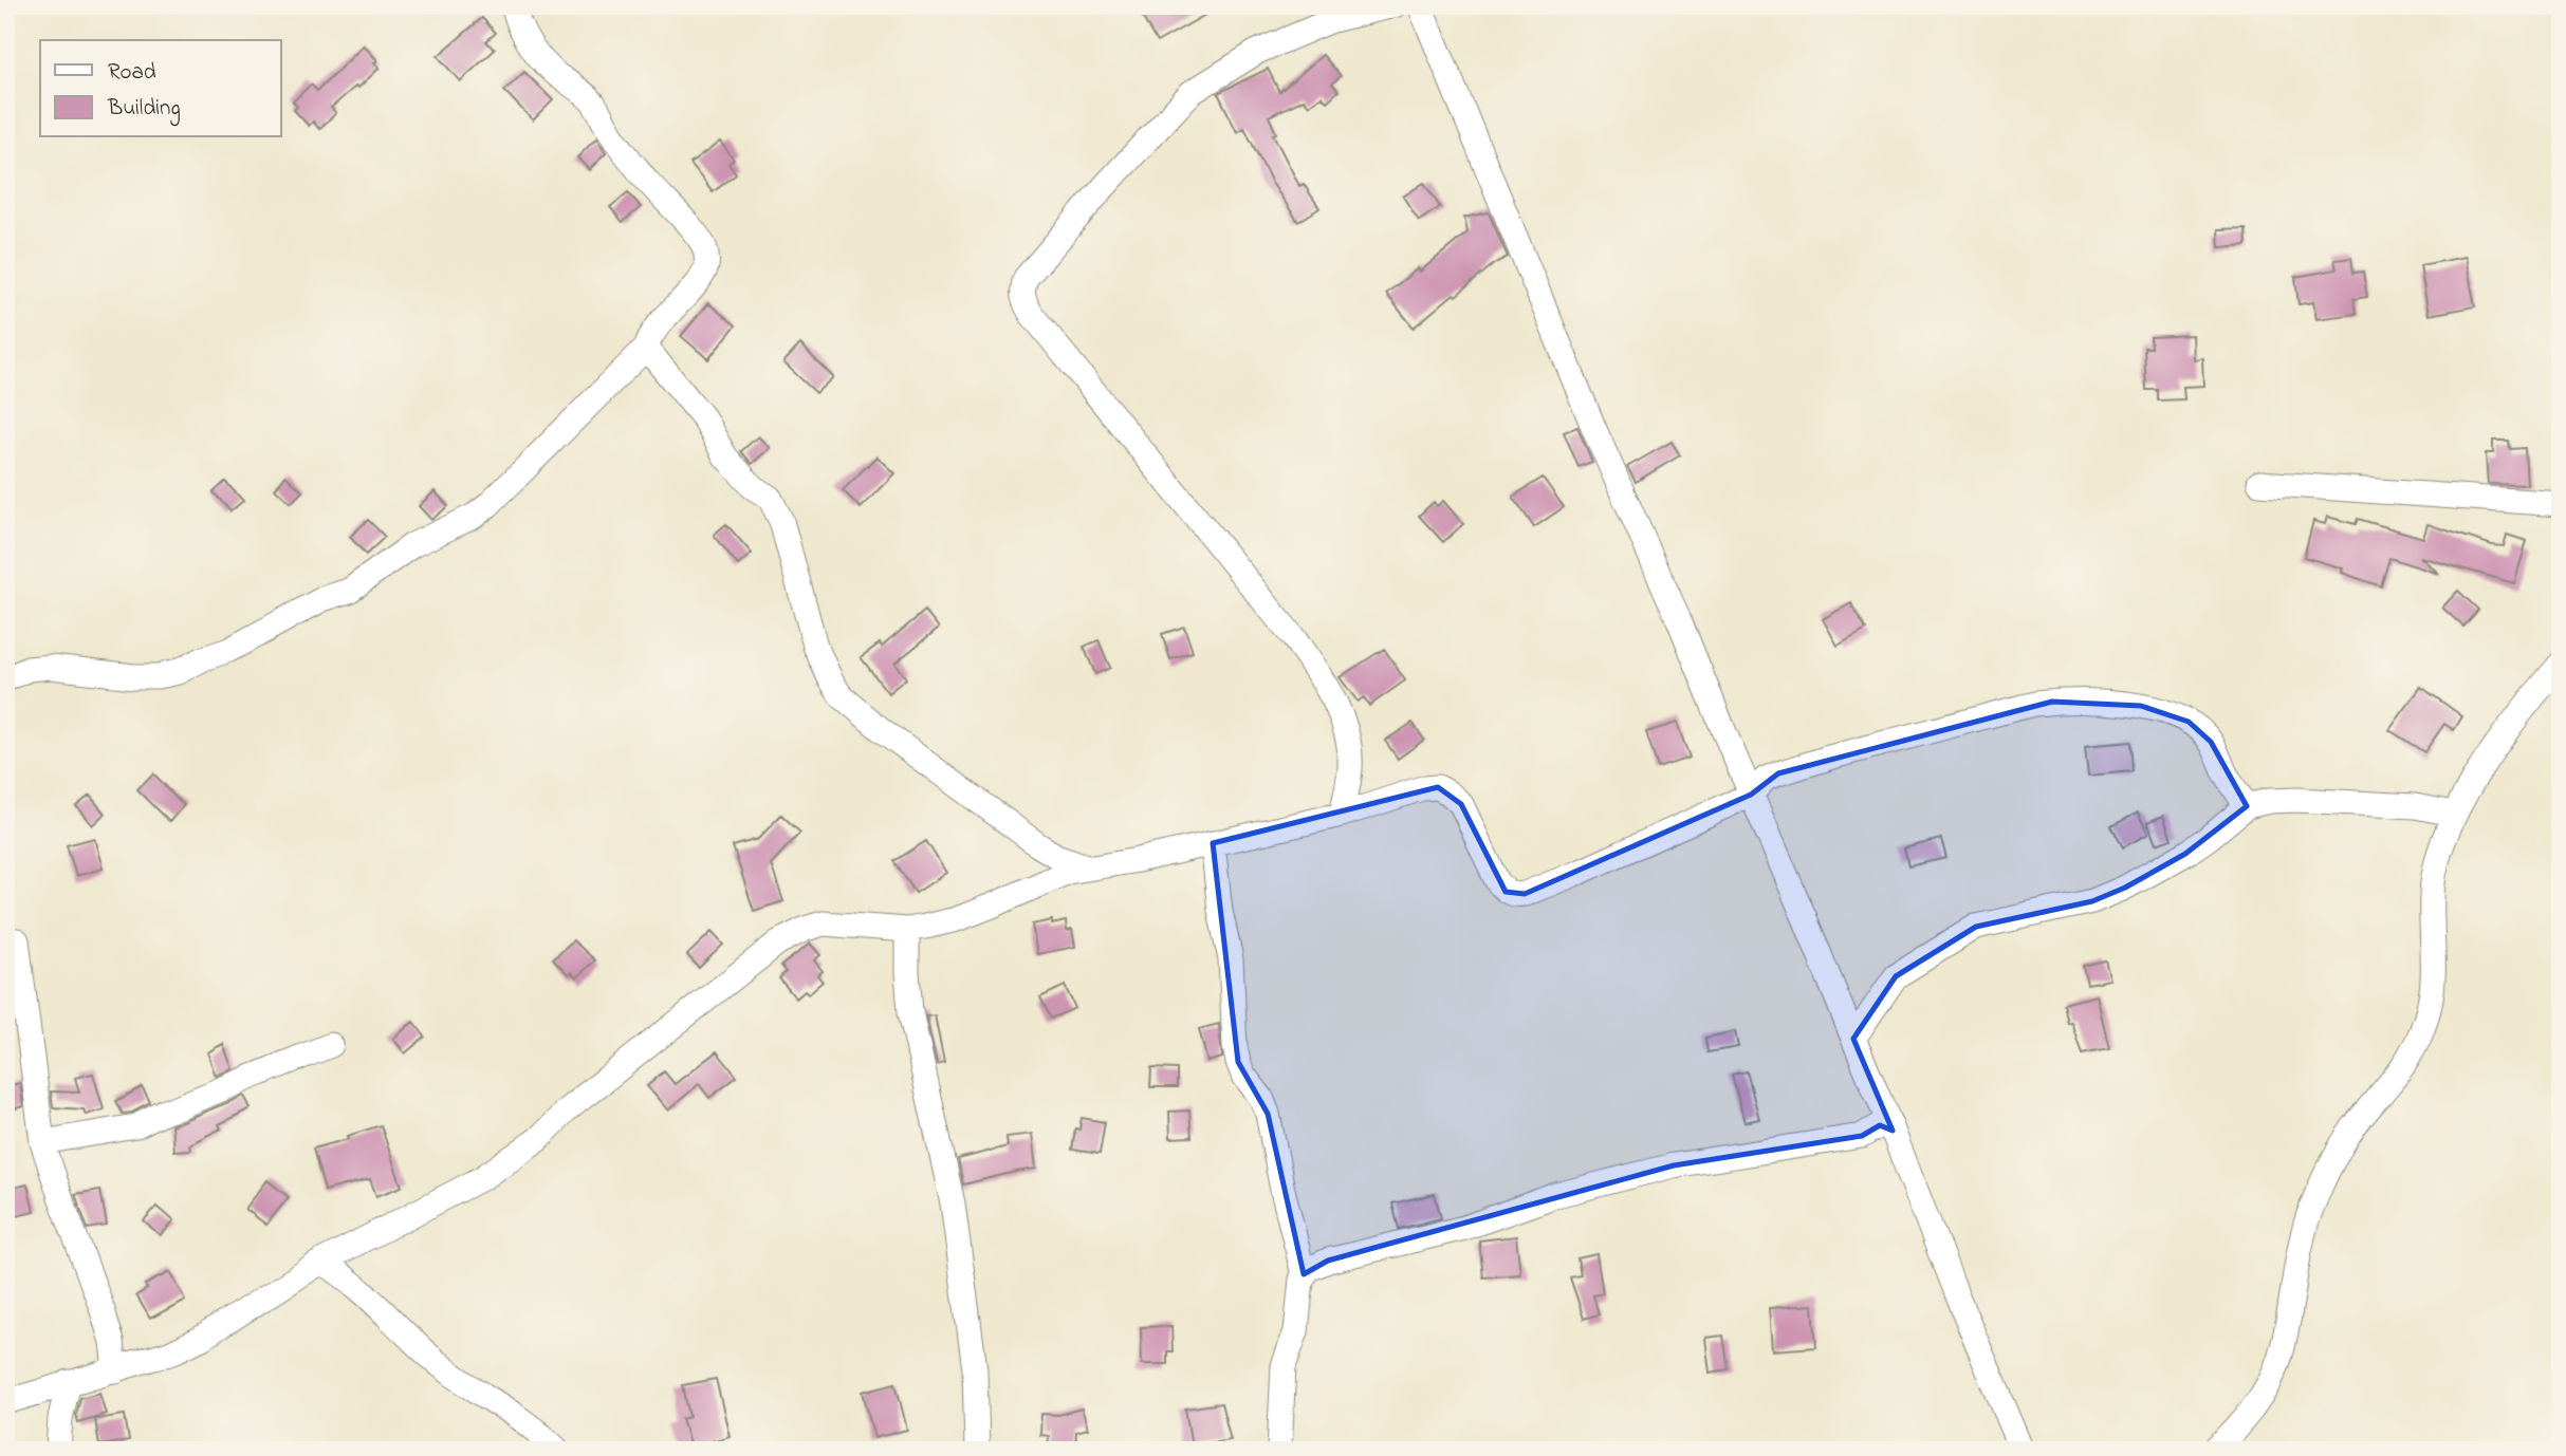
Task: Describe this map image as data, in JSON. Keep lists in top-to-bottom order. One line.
{"legend":["Road","Building"]}
